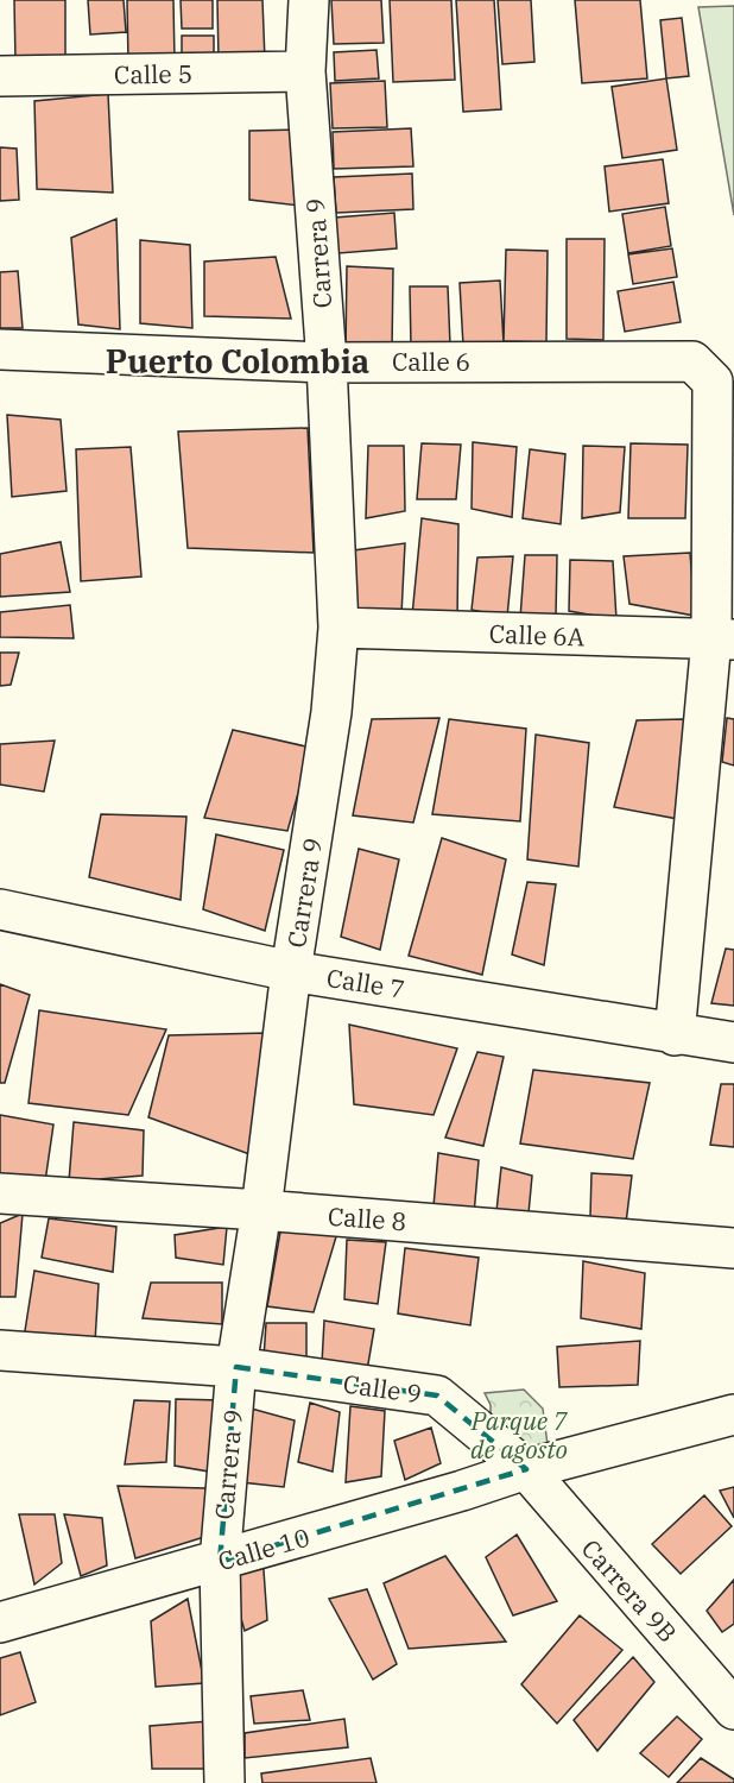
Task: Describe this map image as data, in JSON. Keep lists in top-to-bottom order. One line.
{"streets":{"street":["Calle 5","Carrera 9","Calle 6","Calle 6A","Calle 7","Calle 8","Calle 9","Calle 10","Carrera 9B"]},"crossings":[["Calle 5","Carrera 9"],["Carrera 9","Calle 6"],["Carrera 9","Calle 6A"],["Carrera 9","Calle 7"],["Carrera 9","Calle 8"],["Carrera 9","Calle 9"],["Carrera 9","Calle 10"],["Calle 6","Calle 6A"],["Calle 9","Calle 10"],["Calle 9","Carrera 9B"],["Calle 10","Carrera 9B"]],"districts":["Puerto Colombia"],"parks":["Parque 7 de agosto"]}
